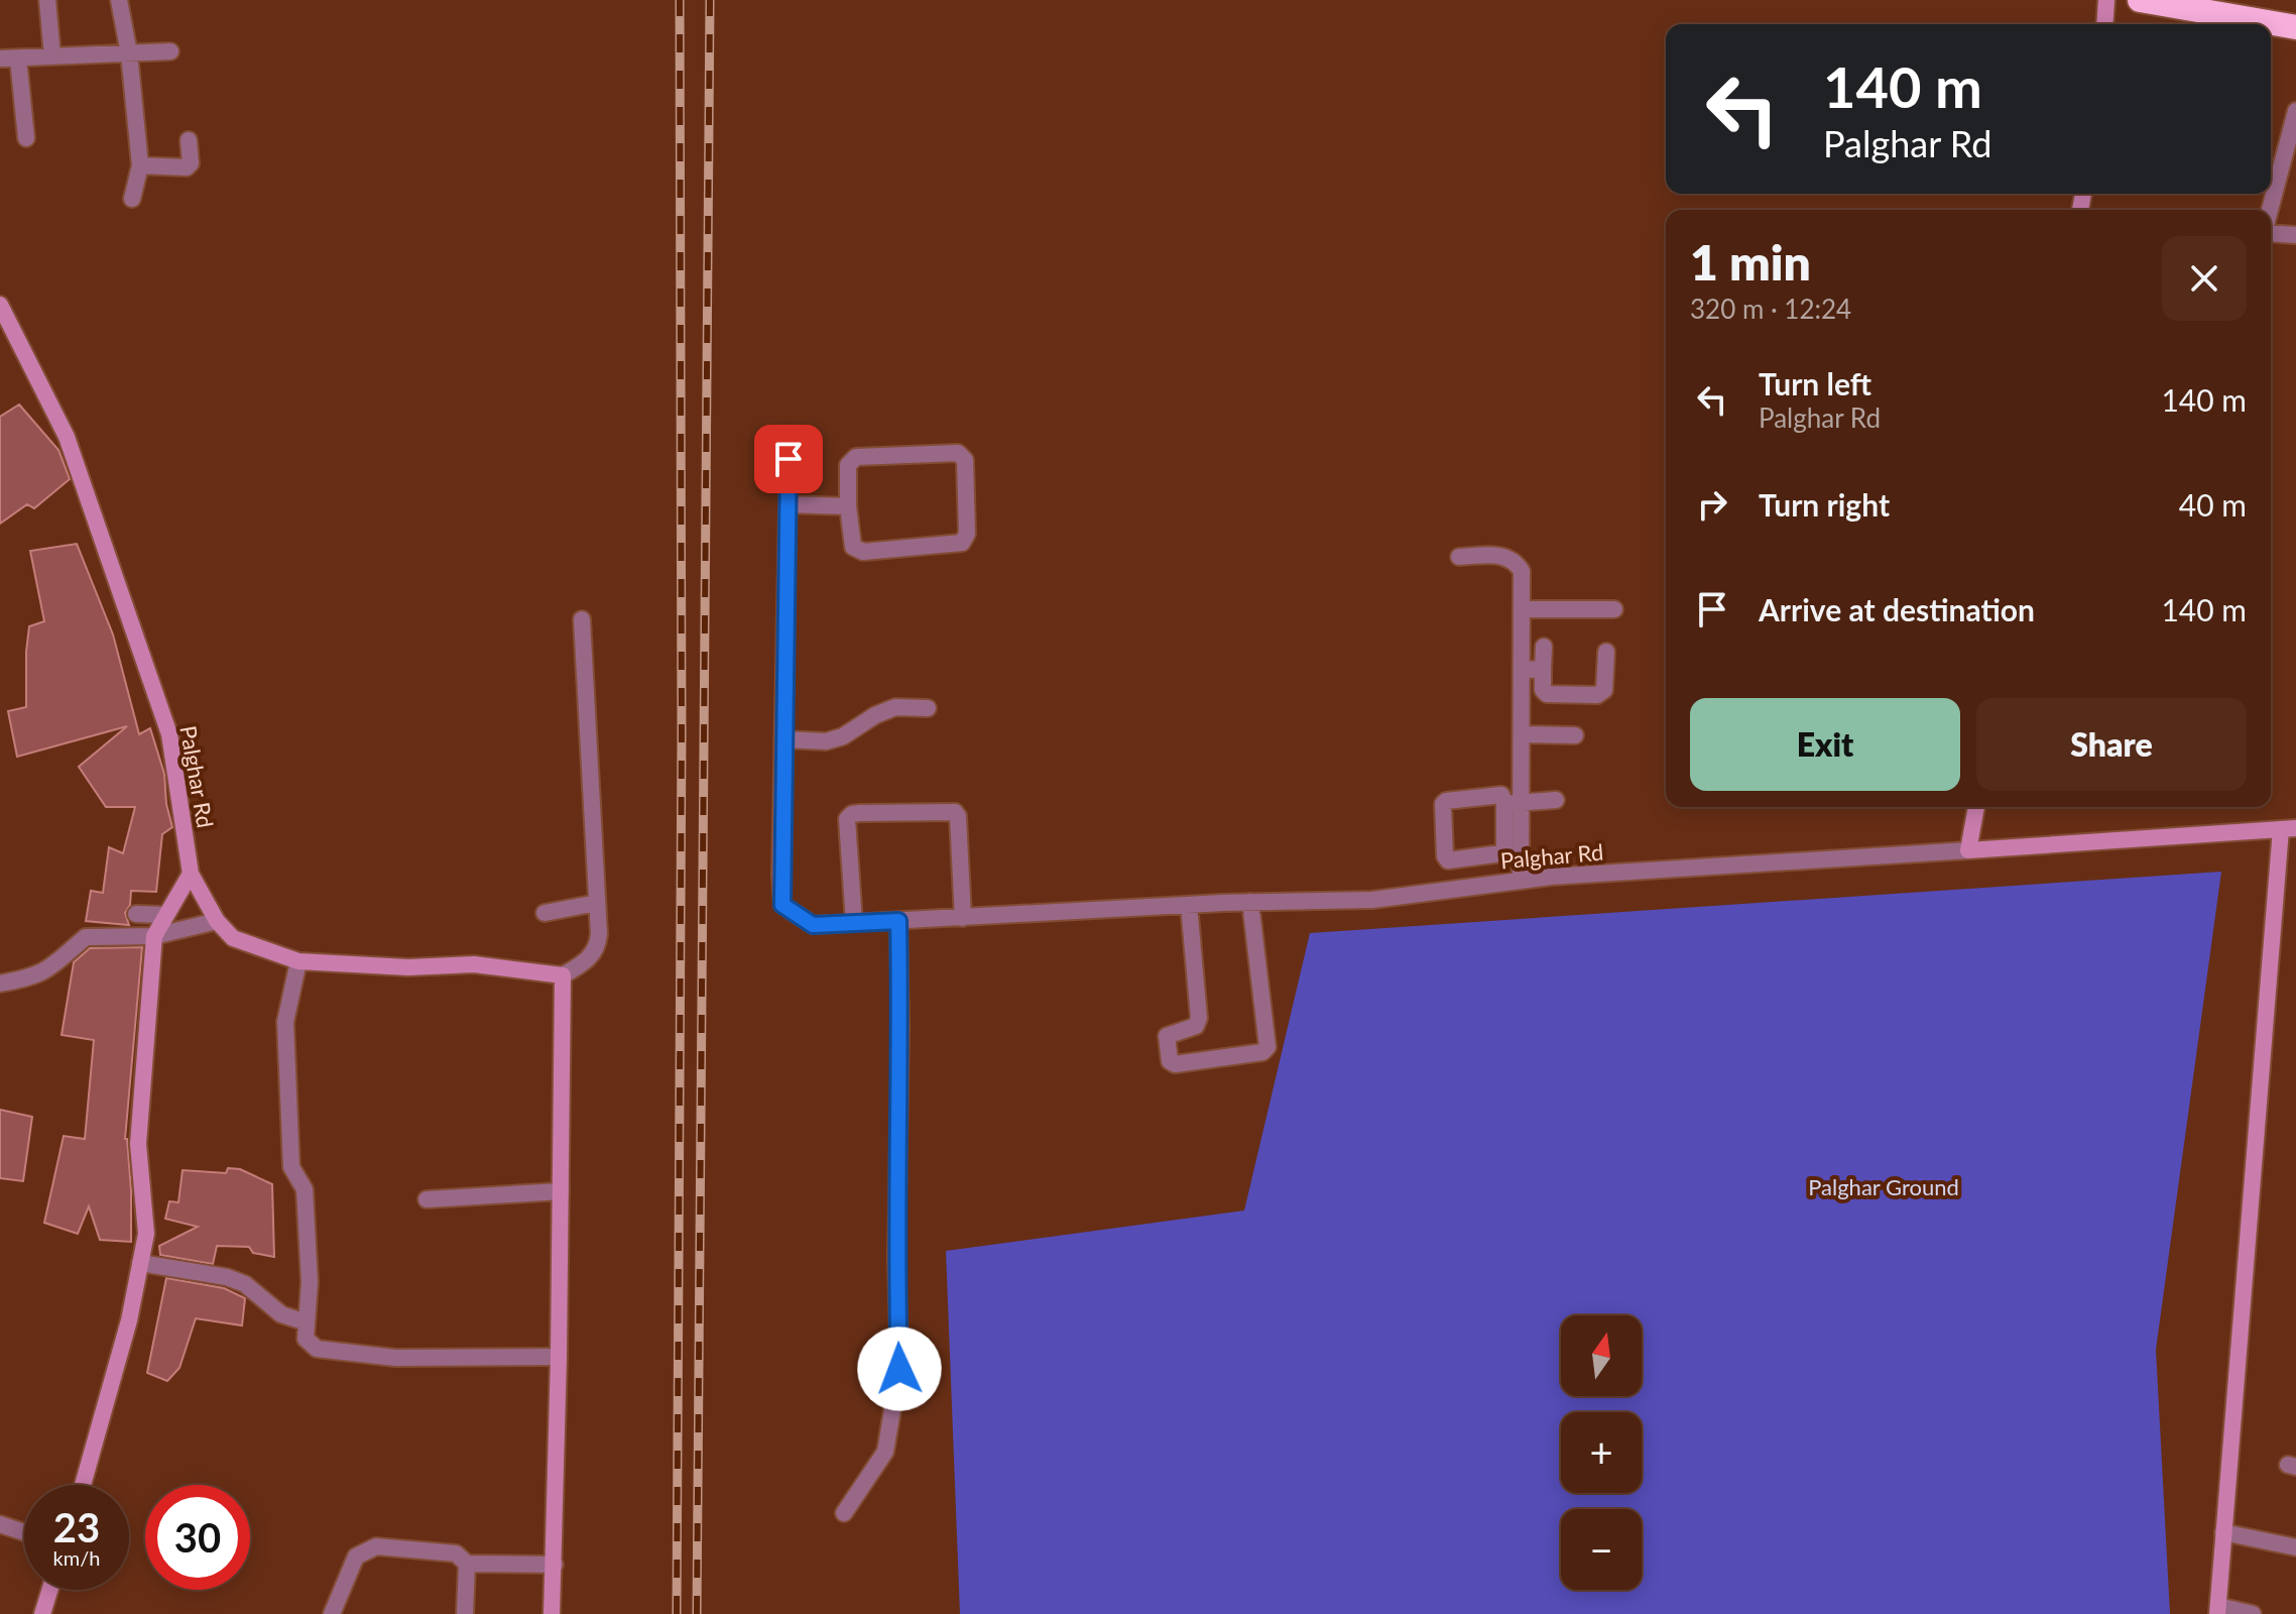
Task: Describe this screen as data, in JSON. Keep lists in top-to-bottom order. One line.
{"streets":{"street":["Palghar Rd"]},"parks":["Palghar Ground"],"north":"top","page":{"turn":["140 m","Palghar Rd"],"heading":["1 min","320 m · 12:24"],"list":[{"name":"Turn left","note":"Palghar Rd","value":"140 m"},{"name":"Turn right","value":"40 m"},{"name":"Arrive at destination","value":"140 m"}],"buttons":["Exit","Share"],"map_buttons":["+","−"],"speed":"23 km/h","limit":"30"}}
